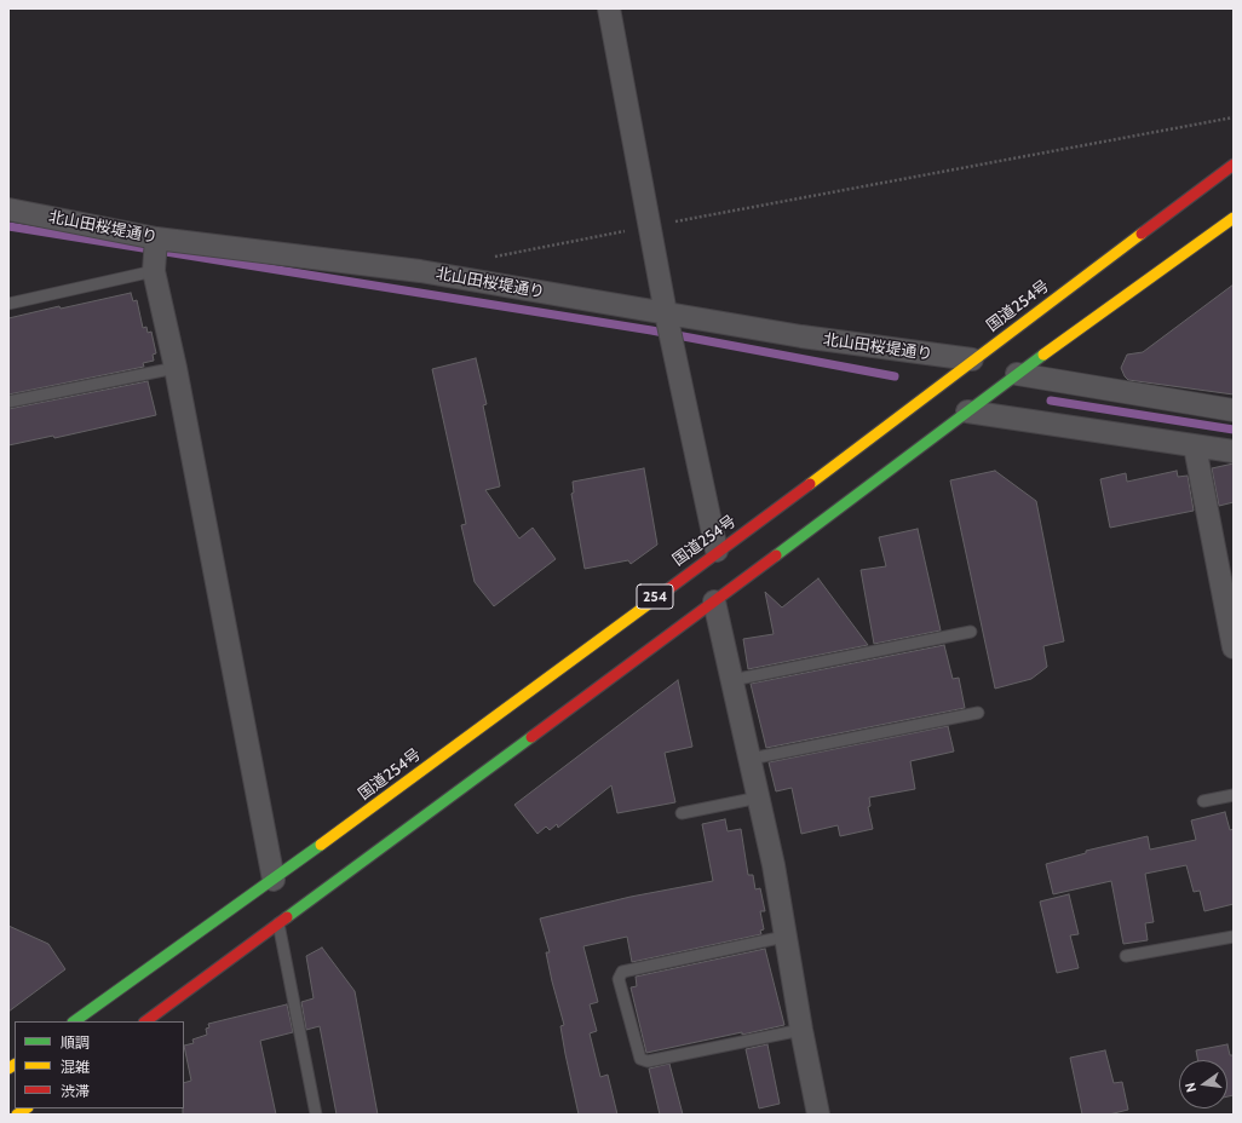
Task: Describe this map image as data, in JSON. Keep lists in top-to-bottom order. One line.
{"streets":{"highway":["国道254号","254"],"street":["北山田桜堤通り"]},"crossings":[["北山田桜堤通り","国道254号"]],"legend":["順調","混雑","渋滞"],"north":"left"}
